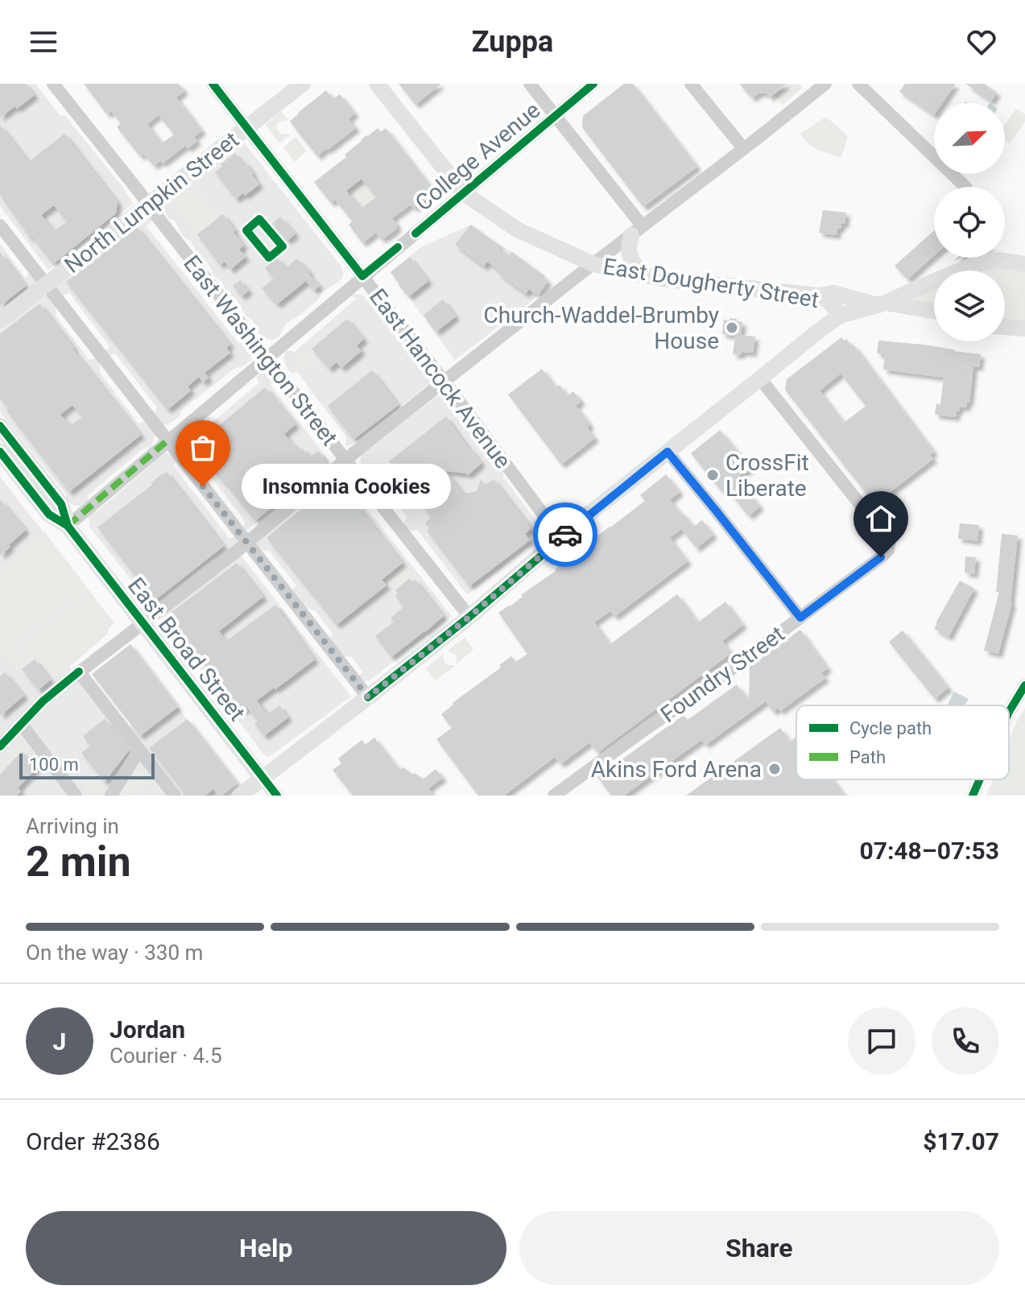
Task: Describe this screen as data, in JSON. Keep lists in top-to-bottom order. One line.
{"streets":{"main road":["North Lumpkin Street","East Dougherty Street","East Broad Street"],"street":["College Avenue","East Washington Street","East Hancock Avenue","Foundry Street"]},"crossings":[["College Avenue","East Dougherty Street"],["College Avenue","East Washington Street"],["College Avenue","East Hancock Avenue"],["College Avenue","East Broad Street"],["North Lumpkin Street","East Washington Street"],["North Lumpkin Street","East Hancock Avenue"]],"places":["Church-Waddel-Brumby House","CrossFit Liberate","Insomnia Cookies","Akins Ford Arena"],"legend":["Cycle path","Path"],"scale_bar":"100 m","north":"top right","page":{"header":"Zuppa","bubble":"Insomnia Cookies","scale":"100 m","heading":["2 min","Arriving in","07:48–07:53"],"panel":["Jordan","Courier · 4.5","Order #2386","$17.07"],"bar":"On the way · 330 m","round":"J","buttons":["Help","Share"]}}
